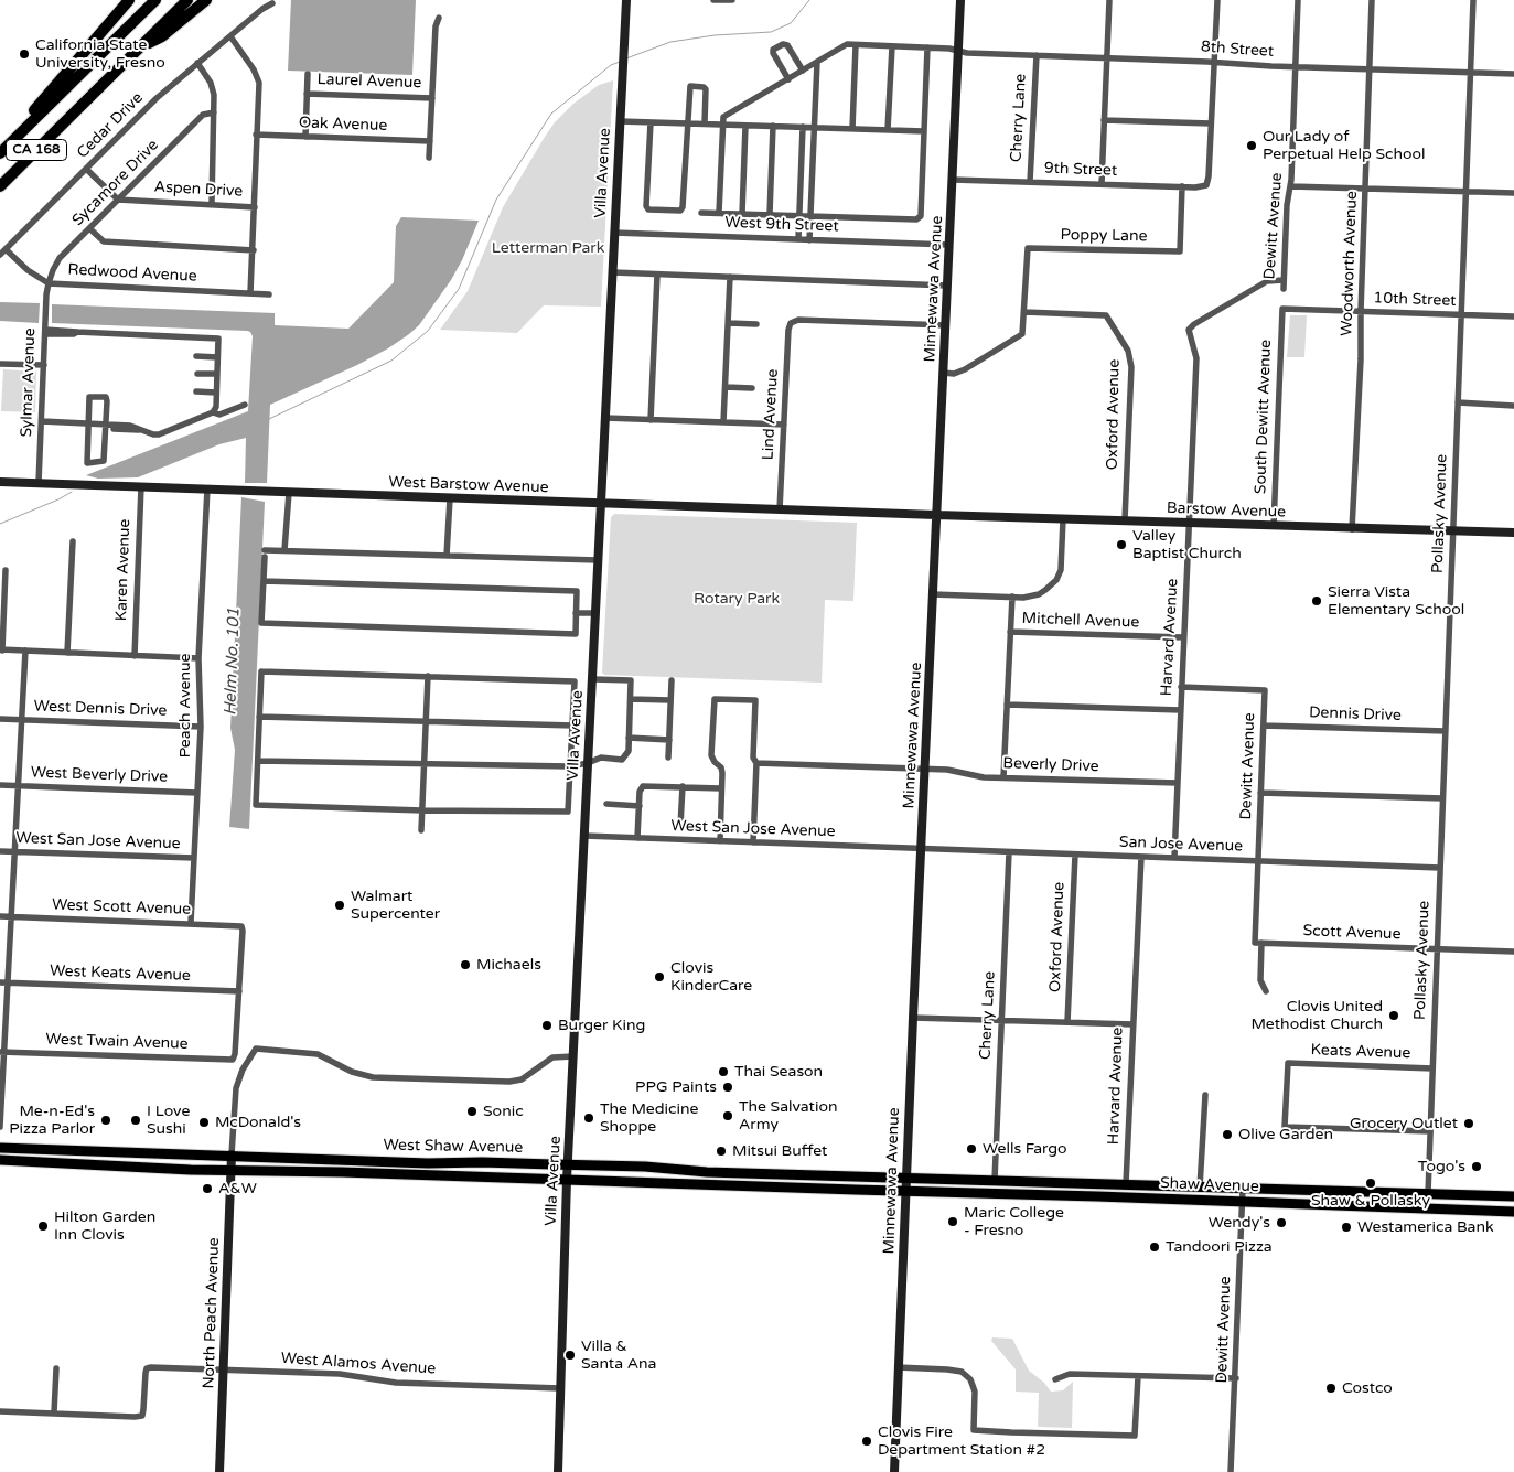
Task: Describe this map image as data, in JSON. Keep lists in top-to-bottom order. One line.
{"streets":{"highway":["CA 168"],"main road":["Villa Avenue","Minnewawa Avenue","West Barstow Avenue","Barstow Avenue","West Shaw Avenue","Shaw Avenue","North Peach Avenue"],"street":["8th Street","Laurel Avenue","Cherry Lane","Oak Avenue","Cedar Drive","9th Street","Sycamore Drive","Aspen Drive","West 9th Street","Dewitt Avenue","Poppy Lane","Woodworth Avenue","Redwood Avenue","10th Street","Sylmar Avenue","Lind Avenue","Oxford Avenue","South Dewitt Avenue","Pollasky Avenue","Karen Avenue","Mitchell Avenue","Harvard Avenue","Peach Avenue","West Dennis Drive","Dennis Drive","Beverly Drive","West Beverly Drive","West San Jose Avenue","San Jose Avenue","West Scott Avenue","Scott Avenue","West Keats Avenue","West Twain Avenue","Keats Avenue","West Alamos Avenue"]},"crossings":[["8th Street","Cherry Lane"],["8th Street","Dewitt Avenue"],["8th Street","Woodworth Avenue"],["8th Street","Minnewawa Avenue"],["8th Street","Pollasky Avenue"],["Cherry Lane","9th Street"],["Cherry Lane","San Jose Avenue"],["Cherry Lane","Shaw Avenue"],["Cedar Drive","Redwood Avenue"],["9th Street","Poppy Lane"],["9th Street","Minnewawa Avenue"],["Villa Avenue","West 9th Street"],["Villa Avenue","West Barstow Avenue"],["Villa Avenue","West San Jose Avenue"],["Villa Avenue","West Shaw Avenue"],["Villa Avenue","West Alamos Avenue"],["Sycamore Drive","Aspen Drive"],["Sycamore Drive","Redwood Avenue"],["Sycamore Drive","Sylmar Avenue"],["West 9th Street","Minnewawa Avenue"],["Dewitt Avenue","Harvard Avenue"],["Dewitt Avenue","Dennis Drive"],["Dewitt Avenue","San Jose Avenue"],["Dewitt Avenue","Scott Avenue"],["Dewitt Avenue","Shaw Avenue"],["Poppy Lane","Oxford Avenue"],["Woodworth Avenue","10th Street"],["Woodworth Avenue","Barstow Avenue"],["Redwood Avenue","Sylmar Avenue"],["Minnewawa Avenue","Lind Avenue"],["Minnewawa Avenue","West Barstow Avenue"],["Minnewawa Avenue","Barstow Avenue"],["Minnewawa Avenue","Beverly Drive"],["Minnewawa Avenue","West San Jose Avenue"],["Minnewawa Avenue","San Jose Avenue"],["Minnewawa Avenue","West Shaw Avenue"],["Minnewawa Avenue","Shaw Avenue"],["10th Street","South Dewitt Avenue"],["10th Street","Pollasky Avenue"],["Sylmar Avenue","West Barstow Avenue"],["Lind Avenue","West Barstow Avenue"],["Oxford Avenue","Barstow Avenue"],["Oxford Avenue","San Jose Avenue"],["South Dewitt Avenue","Barstow Avenue"],["West Barstow Avenue","Barstow Avenue"],["West Barstow Avenue","Karen Avenue"],["West Barstow Avenue","Peach Avenue"],["Barstow Avenue","Pollasky Avenue"],["Barstow Avenue","Harvard Avenue"],["Pollasky Avenue","Dennis Drive"],["Pollasky Avenue","San Jose Avenue"],["Pollasky Avenue","Scott Avenue"],["Pollasky Avenue","Keats Avenue"],["Pollasky Avenue","Shaw Avenue"],["Mitchell Avenue","Harvard Avenue"],["Harvard Avenue","Beverly Drive"],["Harvard Avenue","San Jose Avenue"],["Harvard Avenue","Shaw Avenue"],["Peach Avenue","West Dennis Drive"],["Peach Avenue","West Beverly Drive"],["Peach Avenue","West San Jose Avenue"],["Peach Avenue","West Scott Avenue"],["West San Jose Avenue","San Jose Avenue"],["West Scott Avenue","West Keats Avenue"],["West Scott Avenue","West Twain Avenue"],["West Keats Avenue","West Twain Avenue"],["West Shaw Avenue","Shaw Avenue"],["West Shaw Avenue","North Peach Avenue"],["North Peach Avenue","West Alamos Avenue"]],"water":["Helm No. 101"],"parks":["Letterman Park","Rotary Park"],"places":["California State University, Fresno","Our Lady of Perpetual Help School","Valley Baptist Church","Sierra Vista Elementary School","Walmart Supercenter","Michaels","Clovis KinderCare","Clovis United Methodist Church","Burger King","Thai Season","PPG Paints","Sonic","The Salvation Army","The Medicine Shoppe","Me-n-Ed's Pizza Parlor","I Love Sushi","McDonald's","Grocery Outlet","Olive Garden","Wells Fargo","Mitsui Buffet","Togo's","Shaw & Pollasky","A&W","Maric College - Fresno","Wendy's","Hilton Garden Inn Clovis","Westamerica Bank","Tandoori Pizza","Villa & Santa Ana","Costco","Clovis Fire Department Station #2"]}
